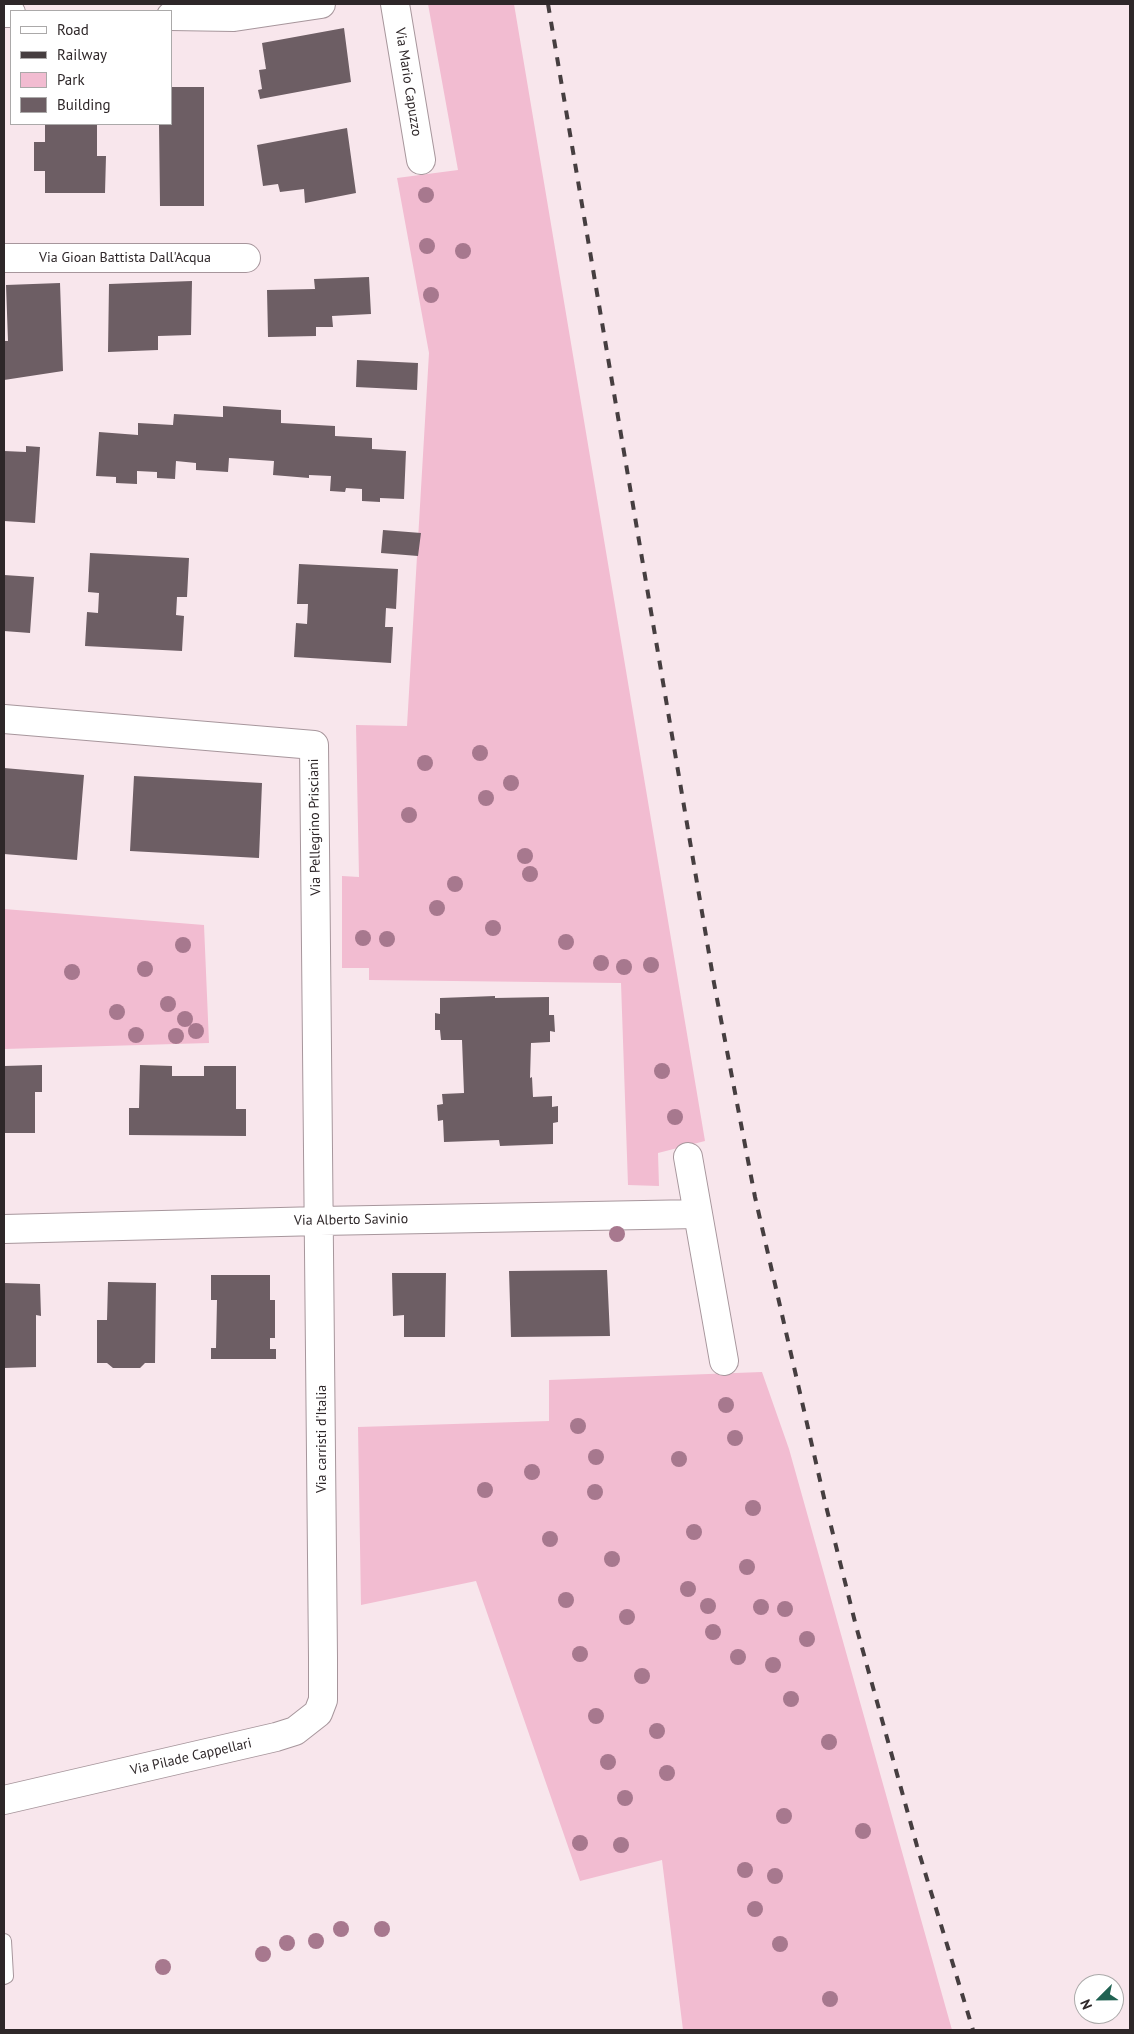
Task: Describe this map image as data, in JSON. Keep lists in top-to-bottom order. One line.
{"streets":{"street":["Via Mario Capuzzo","Via Gioan Battista Dall'Acqua","Via Pellegrino Prisciani","Via Alberto Savinio","Via carristi d'Italia","Via Pilade Cappellari"]},"crossings":[["Via Pellegrino Prisciani","Via Alberto Savinio"],["Via Pellegrino Prisciani","Via carristi d'Italia"],["Via Alberto Savinio","Via carristi d'Italia"],["Via carristi d'Italia","Via Pilade Cappellari"]],"legend":["Road","Railway","Park","Building"],"north":"bottom left"}
